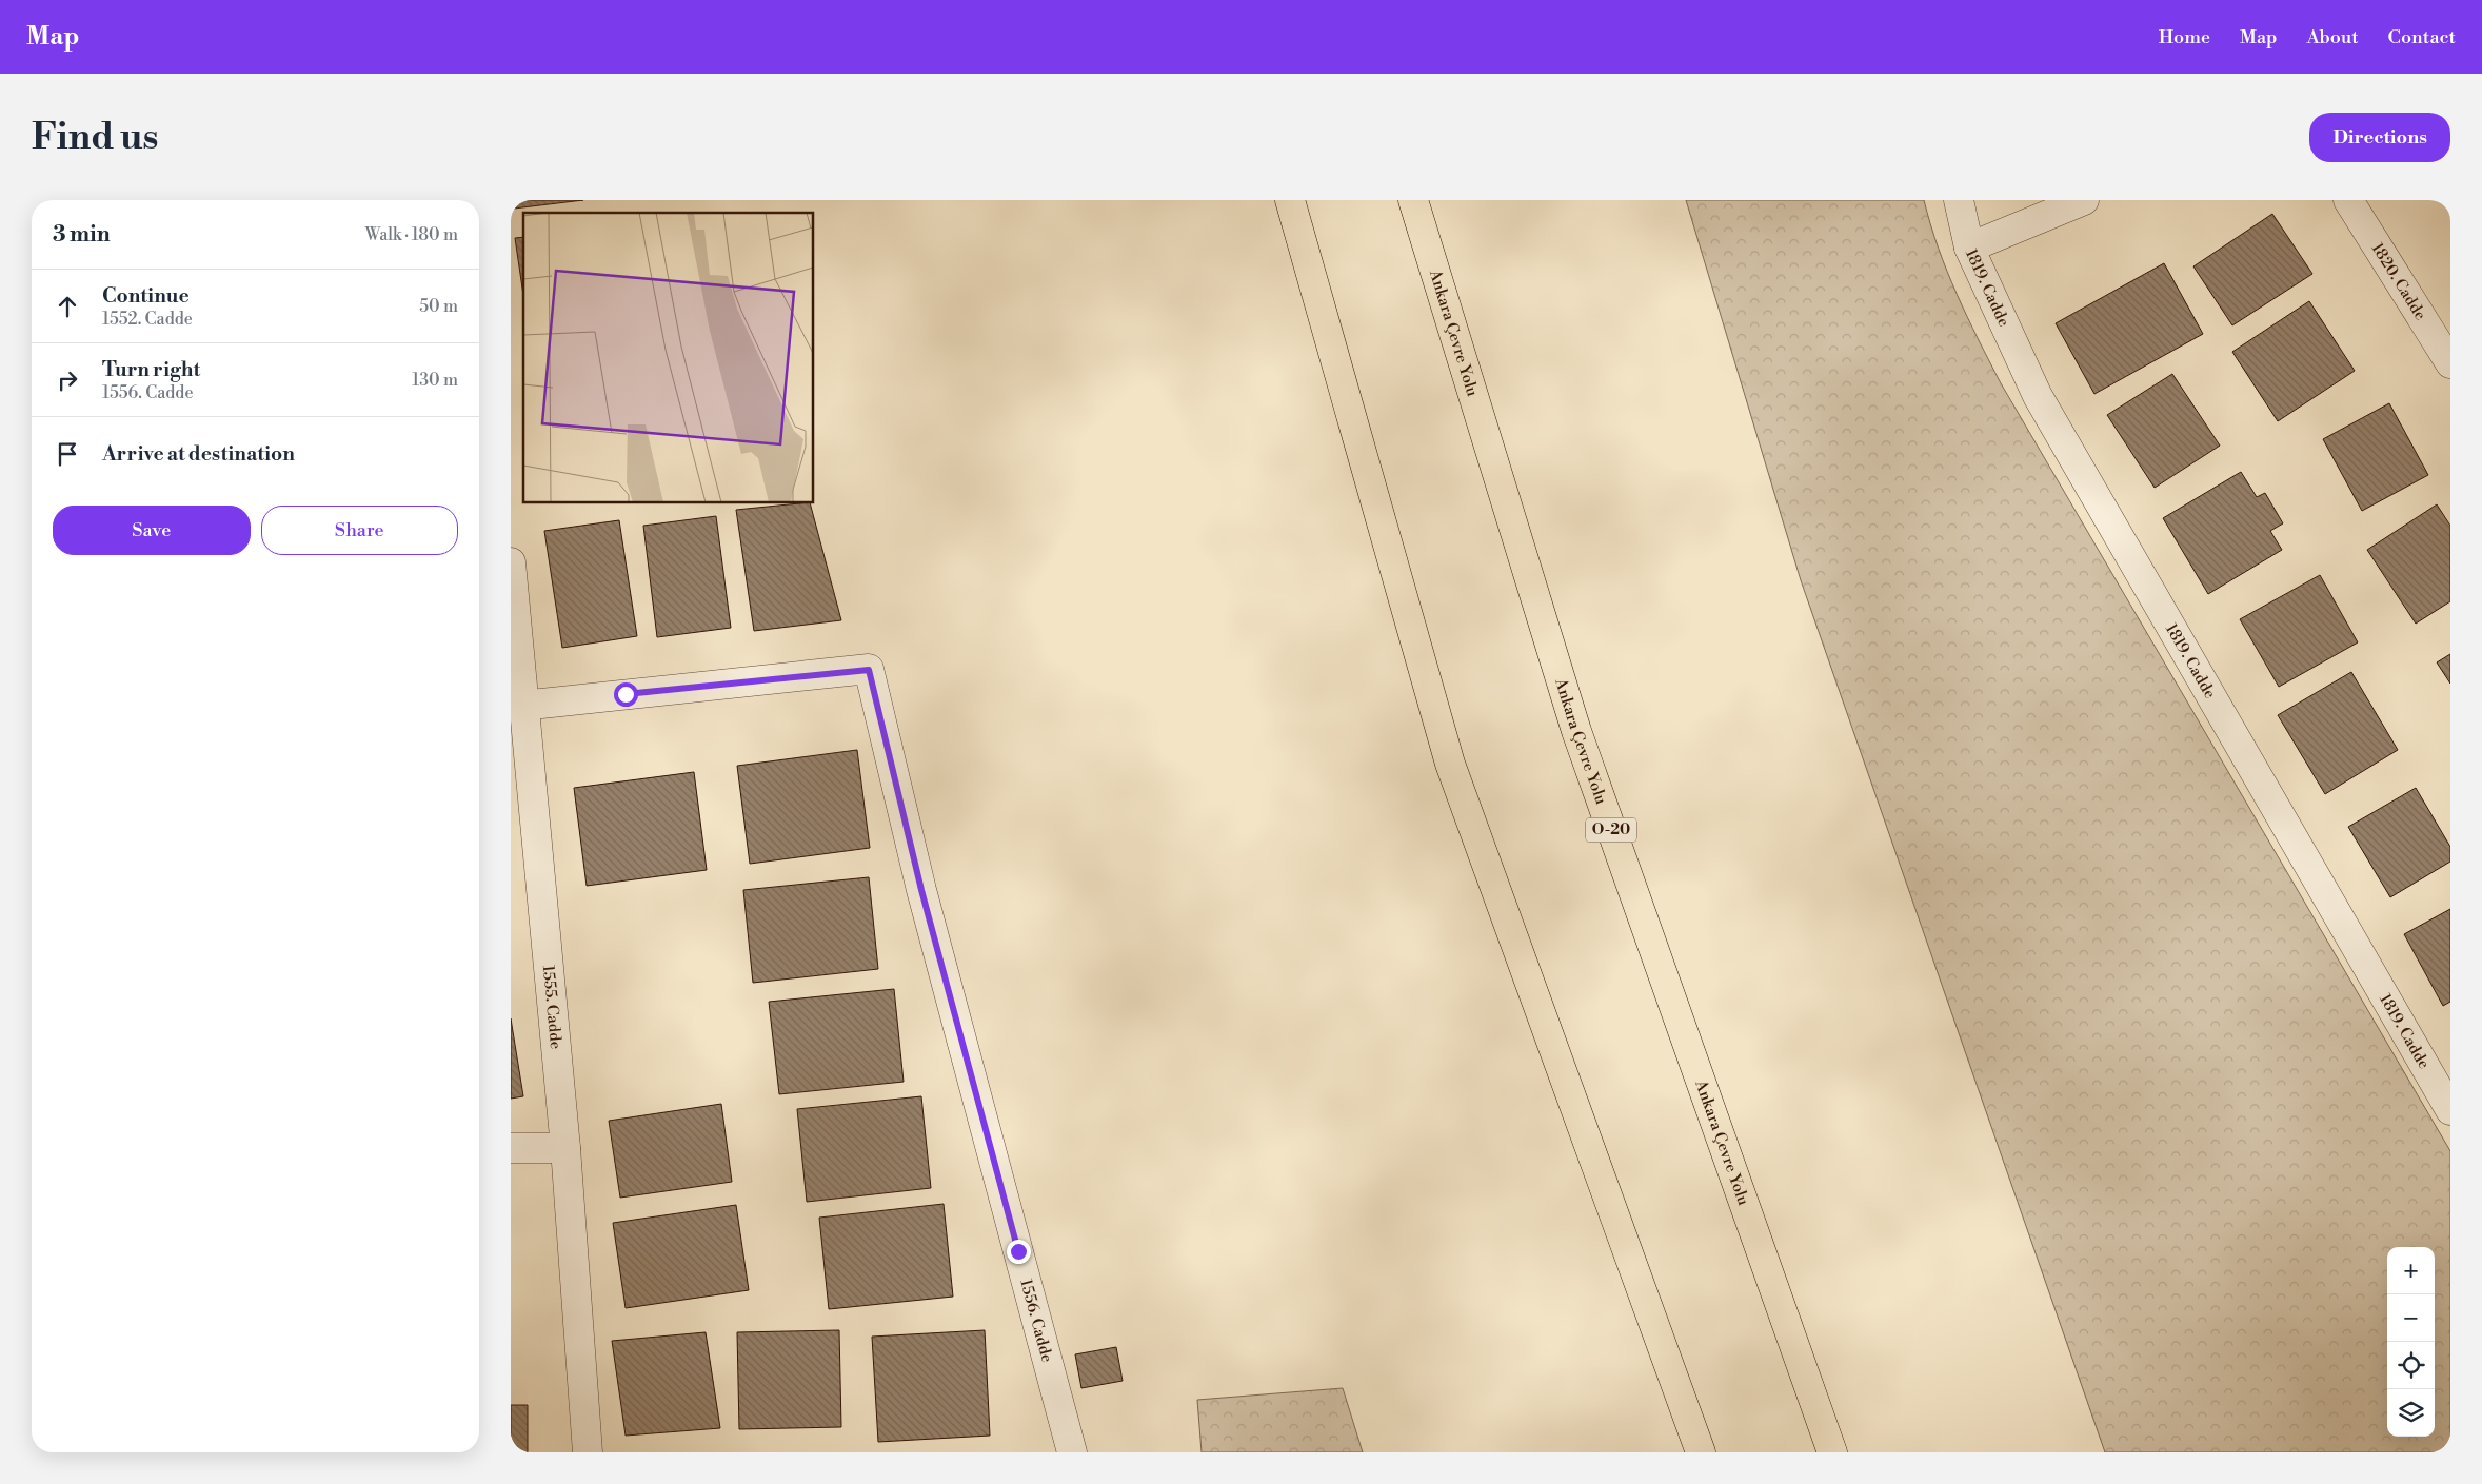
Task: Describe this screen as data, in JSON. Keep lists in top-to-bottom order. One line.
{"streets":{"highway":["Ankara Çevre Yolu","O-20"],"street":["1820. Cadde","1819. Cadde","1555. Cadde","1556. Cadde"]},"crossings":[["1555. Cadde","1556. Cadde"]],"page":{"header":"Map","nav":["Home","Map","About","Contact"],"buttons":["Directions",["Save","Share"]],"title":"Find us","heading":["3 min","Walk · 180 m"],"list":[["Continue","1552. Cadde","50 m"],["Turn right","1556. Cadde","130 m"],"Arrive at destination"],"map_buttons":["+","−"]}}
